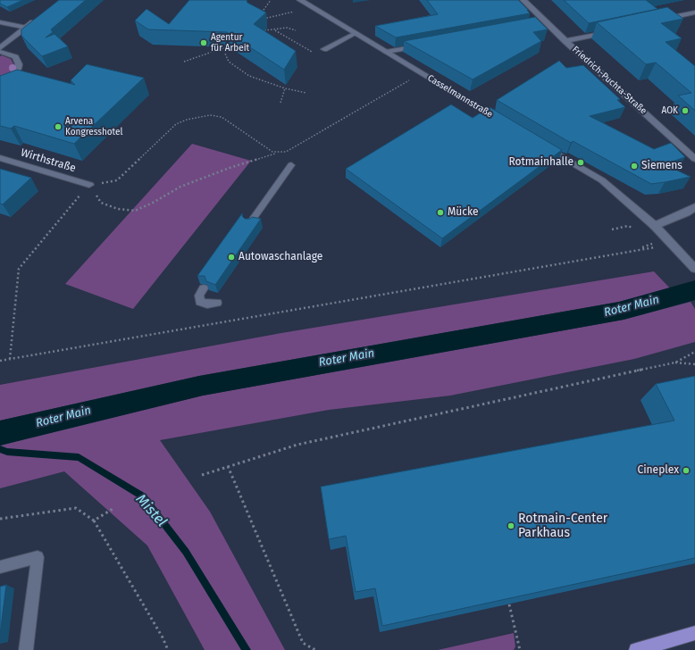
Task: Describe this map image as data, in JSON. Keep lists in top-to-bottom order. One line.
{"streets":{"street":["Friedrich-Puchta-Straße","Casselmannstraße","Wirthstraße"]},"water":["Roter Main","Mistel"],"places":["Agentur für Arbeit","AOK","Arvena Kongresshotel","Rotmainhalle","Siemens","Mücke","Autowaschanlage","Cineplex","Rotmain-Center Parkhaus"]}
